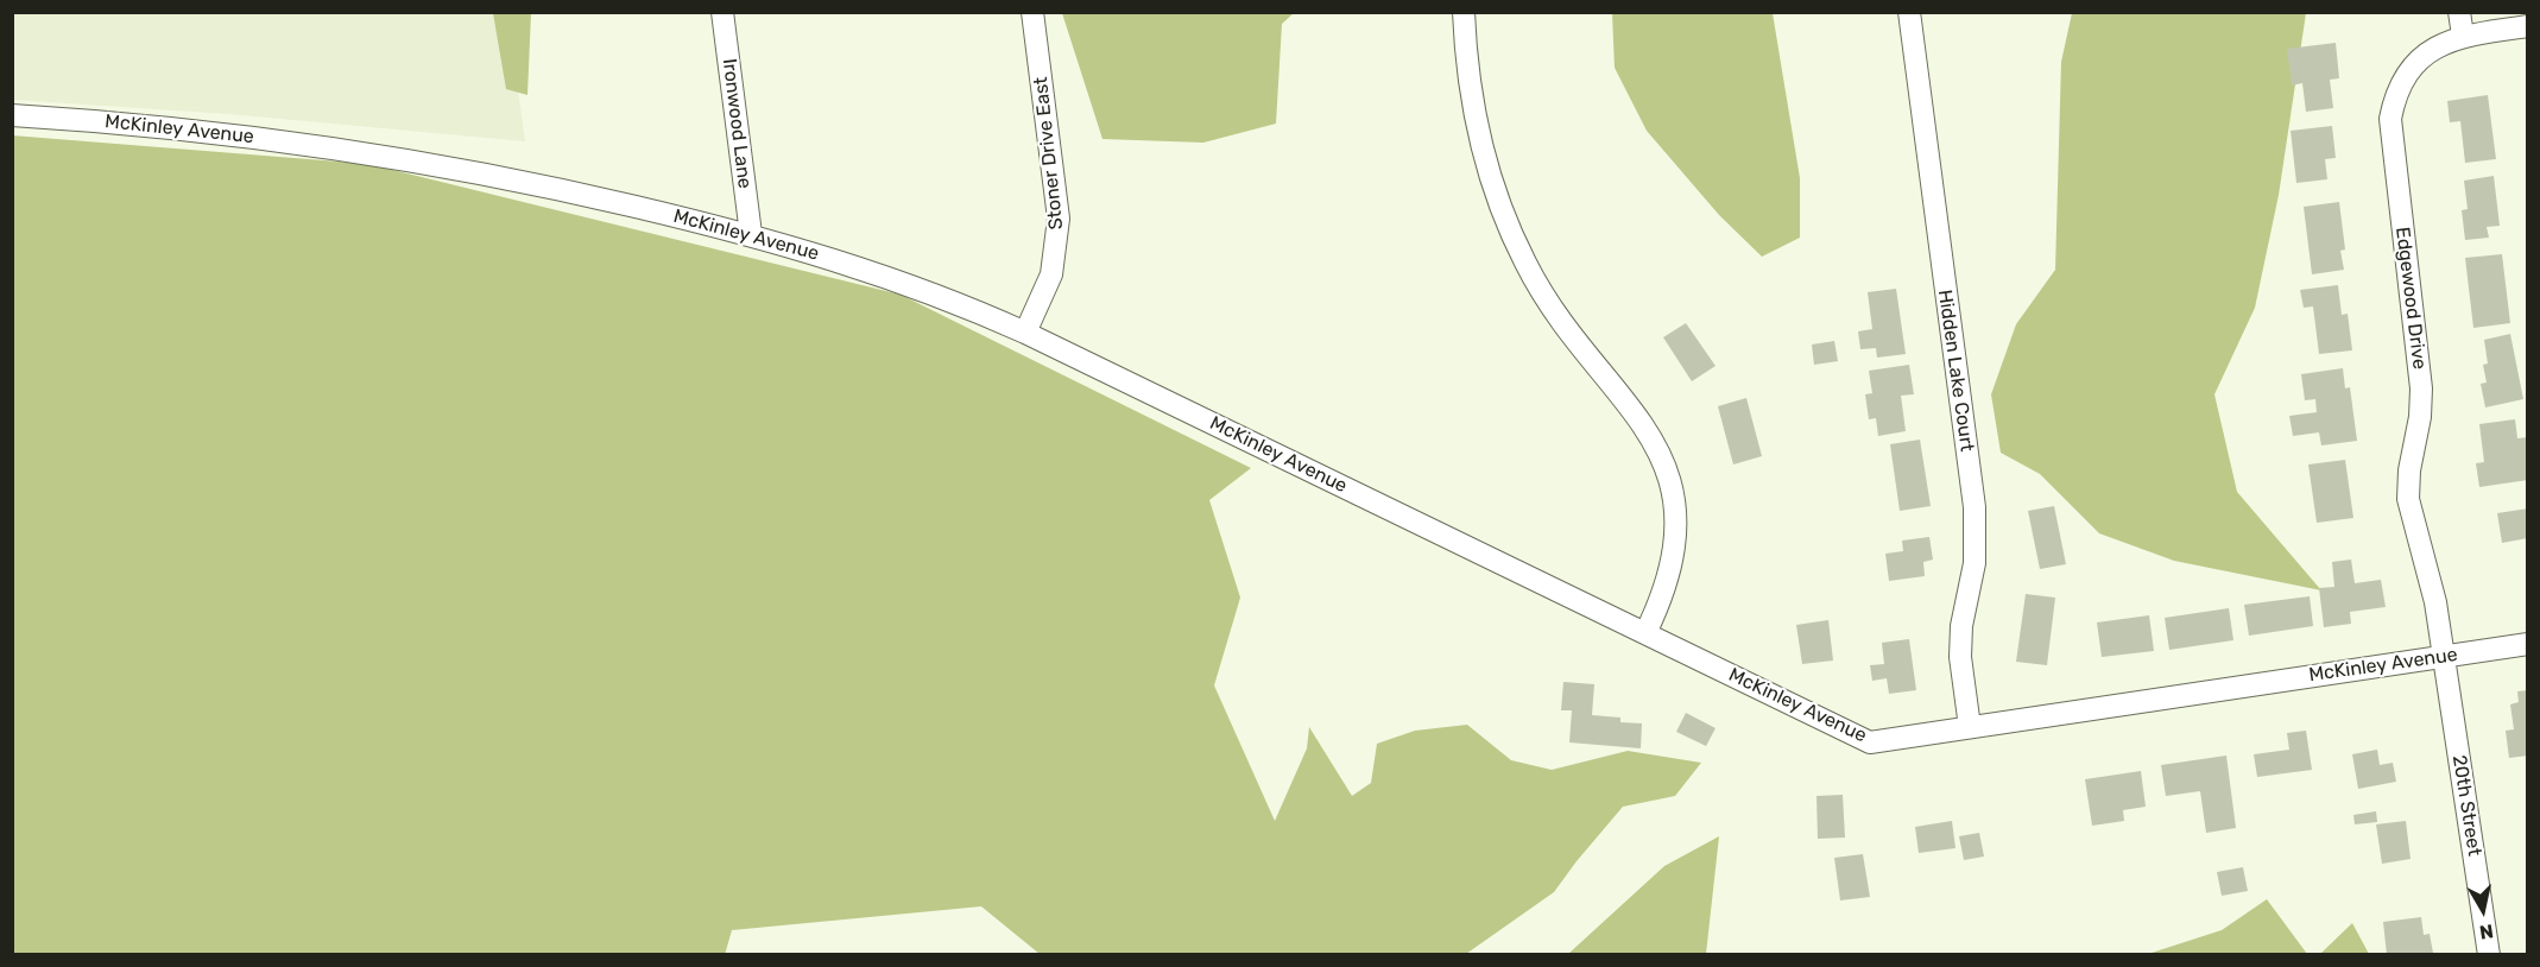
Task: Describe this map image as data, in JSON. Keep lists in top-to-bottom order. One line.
{"streets":{"street":["Ironwood Lane","McKinley Avenue","Stoner Drive East","Edgewood Drive","Hidden Lake Court","20th Street"]},"crossings":[["Ironwood Lane","McKinley Avenue"],["McKinley Avenue","Stoner Drive East"],["McKinley Avenue","Edgewood Drive"],["McKinley Avenue","Hidden Lake Court"],["McKinley Avenue","20th Street"],["Edgewood Drive","20th Street"]],"north":"bottom"}
